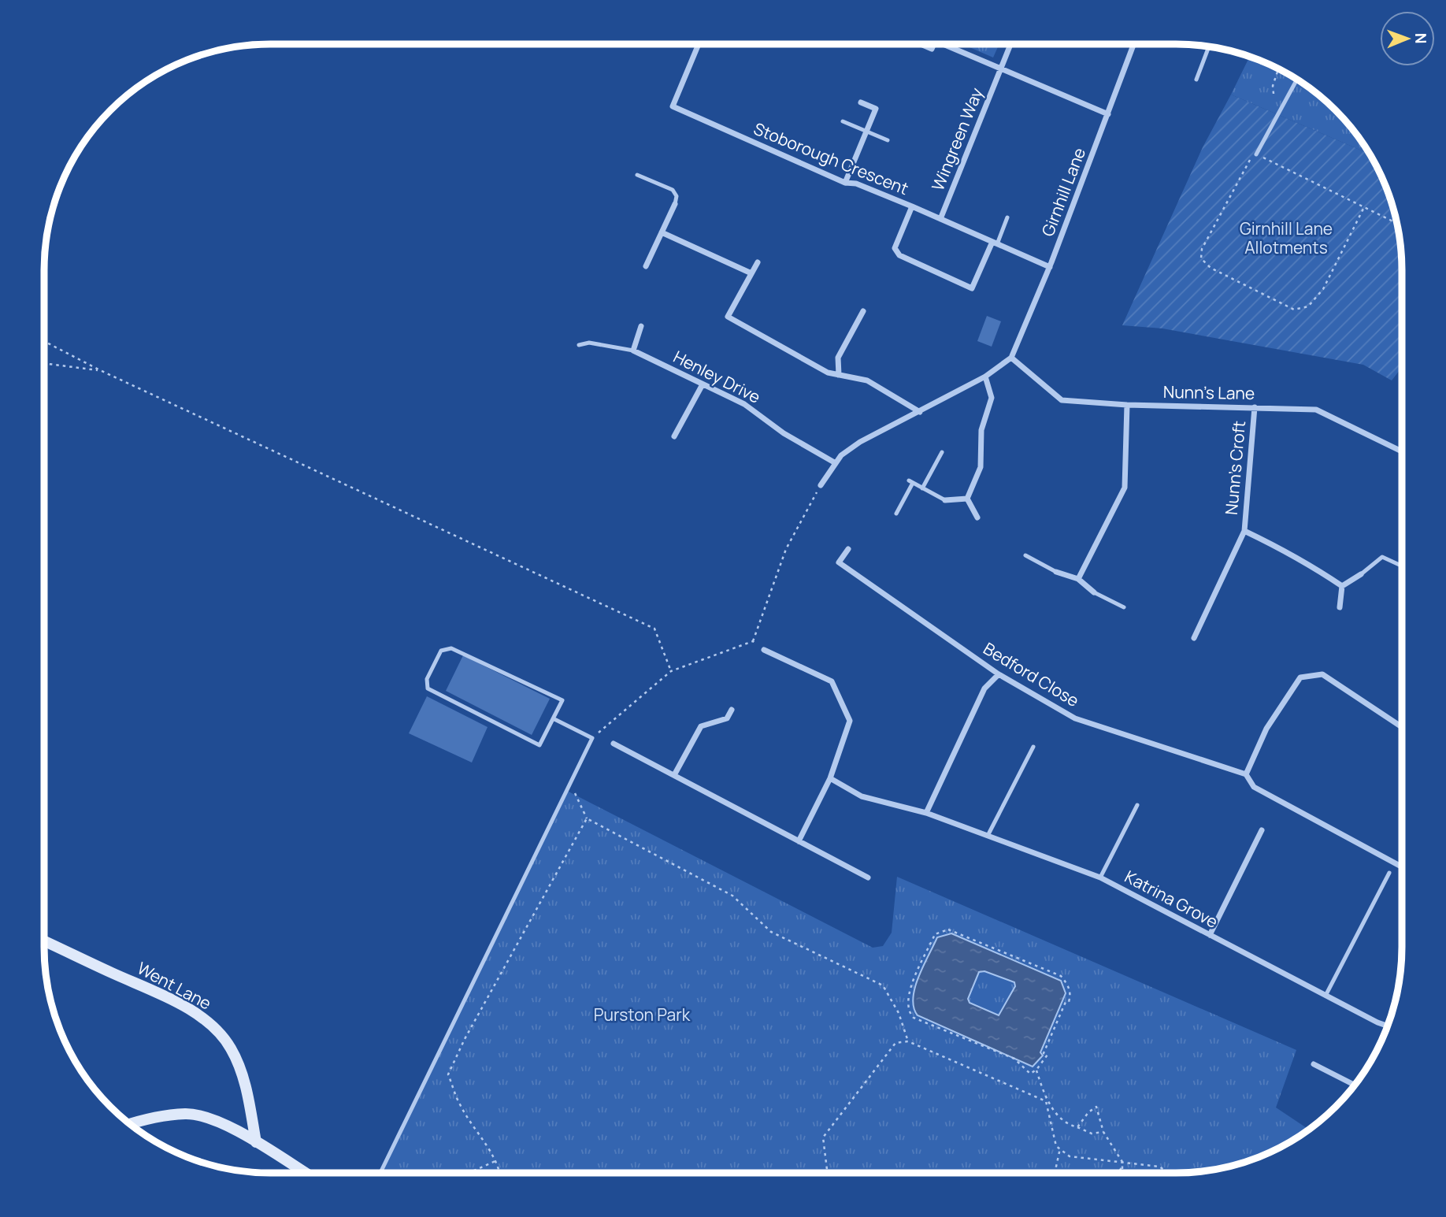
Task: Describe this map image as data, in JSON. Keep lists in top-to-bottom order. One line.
{"streets":{"main road":["Went Lane"],"street":["Wingreen Way","Stoborough Crescent","Girnhill Lane","Henley Drive","Nunn's Lane","Nunn's Croft","Bedford Close","Katrina Grove"]},"crossings":[["Wingreen Way","Stoborough Crescent"],["Stoborough Crescent","Girnhill Lane"],["Girnhill Lane","Nunn's Lane"],["Nunn's Lane","Nunn's Croft"]],"parks":["Girnhill Lane Allotments","Purston Park"],"north":"right"}
